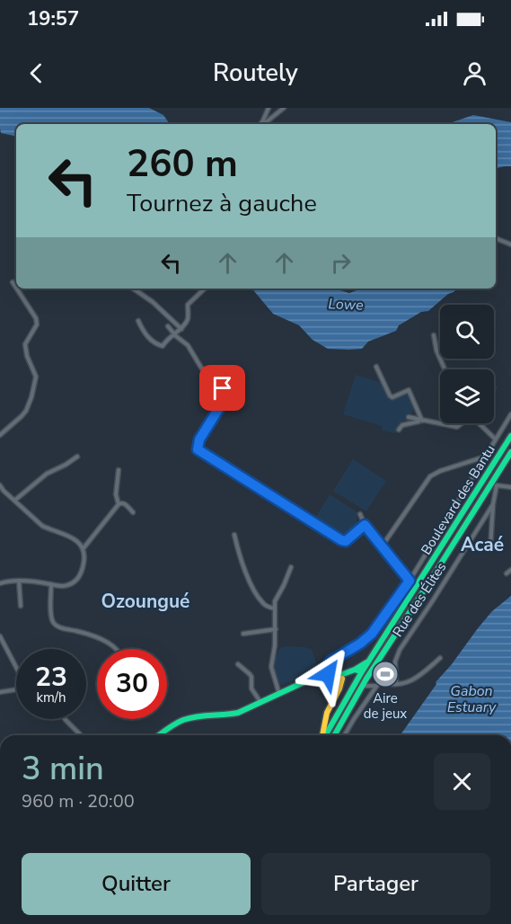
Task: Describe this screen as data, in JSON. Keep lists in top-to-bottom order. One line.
{"streets":{"main road":["Boulevard des Bantu"],"street":["Rue des Élites"]},"districts":["Acaé","Ozoungué"],"water":["Lowe","Gabon Estuary"],"places":{"sports":["Aire de jeux"]},"page":{"status":"19:57","header":"Routely","turn":["260 m","Tournez à gauche"],"speed":"23 km/h","limit":"30","heading":["3 min","960 m · 20:00"],"buttons":["Quitter","Partager"]}}
